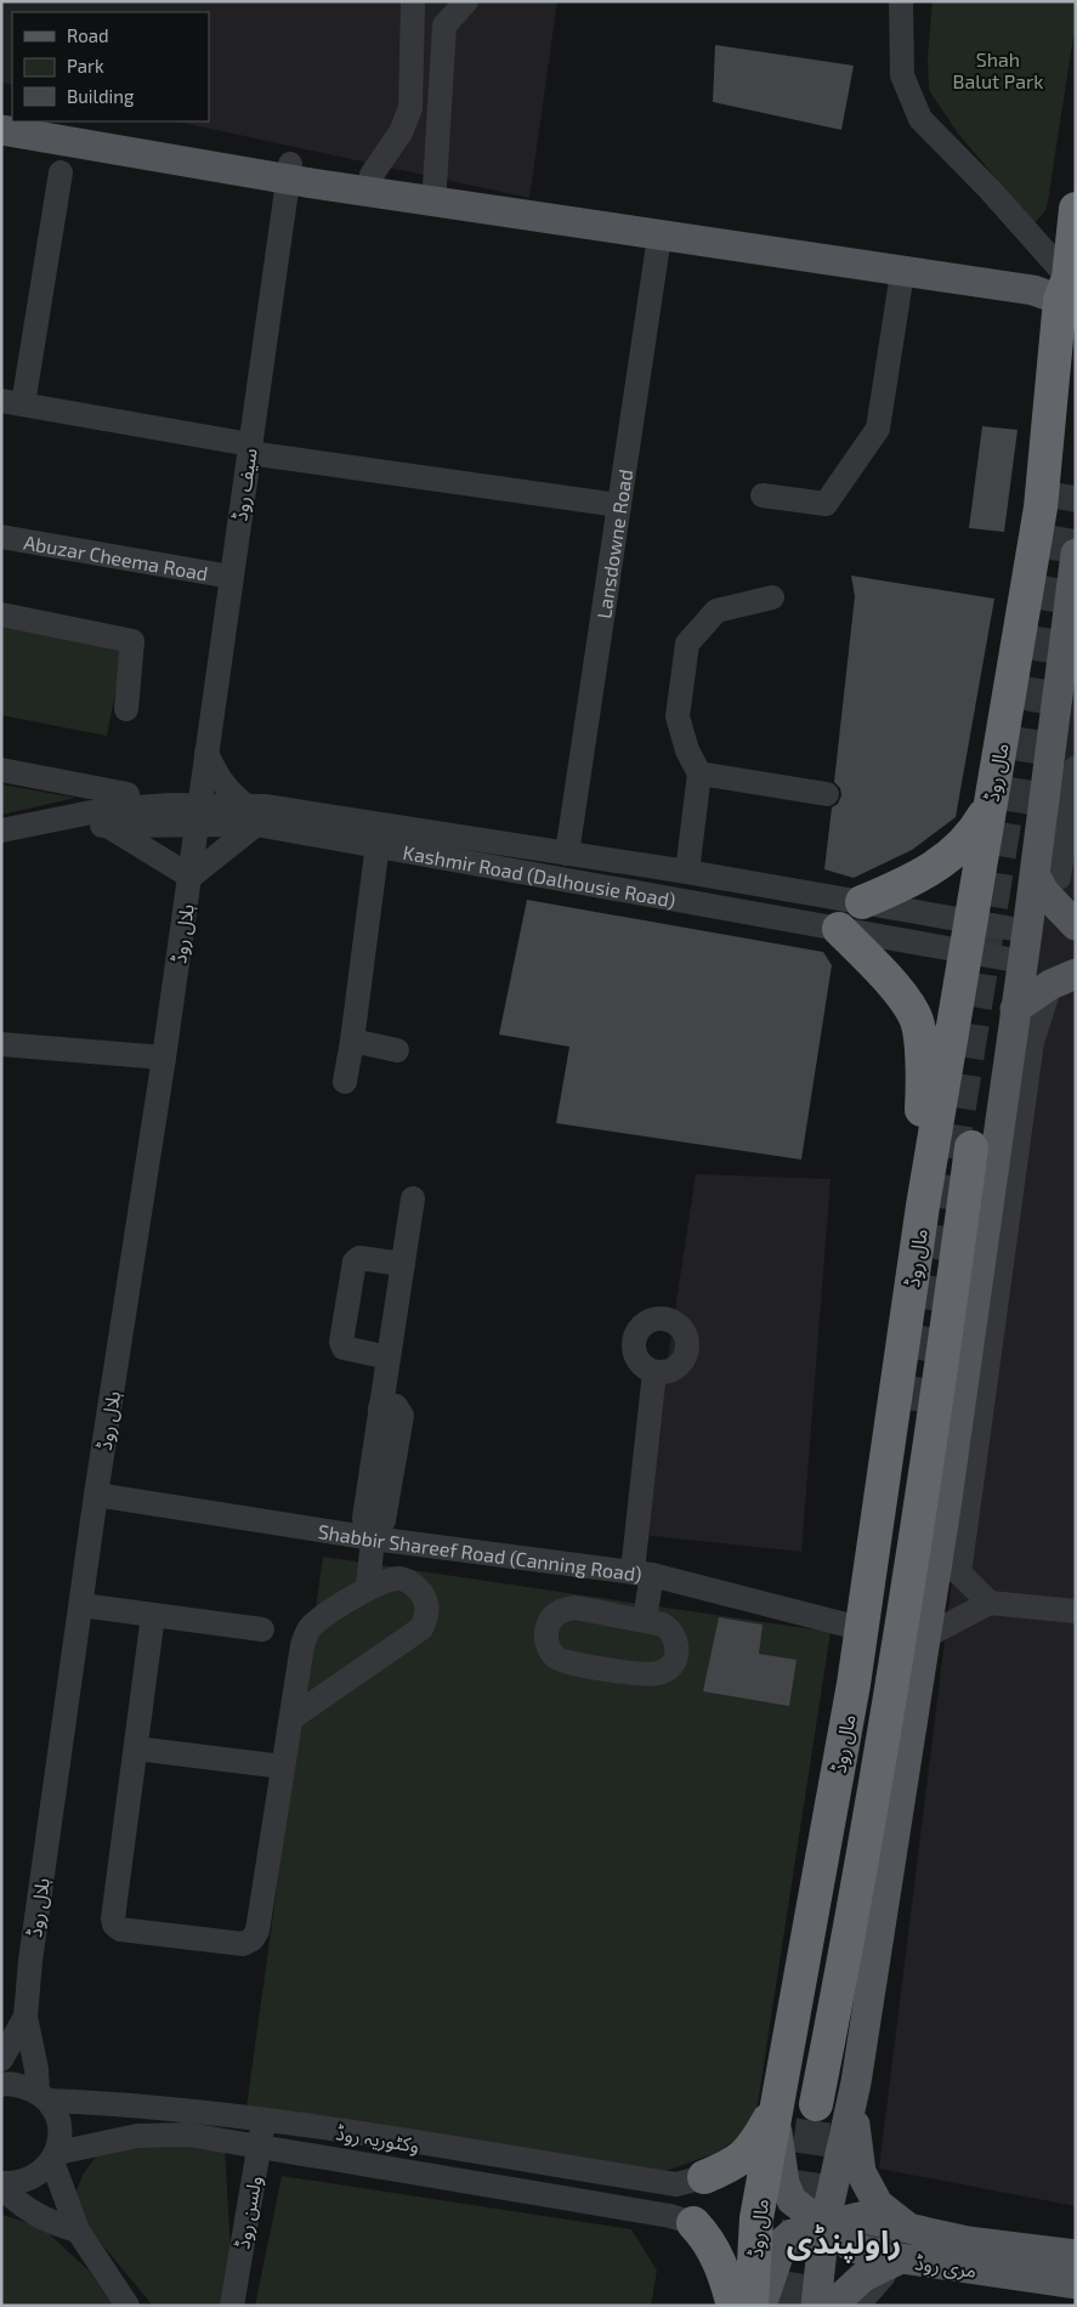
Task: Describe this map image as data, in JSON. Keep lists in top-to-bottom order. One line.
{"streets":{"highway":["مال روڈ"],"main road":["Kashmir Road (Dalhousie Road)","مری روڈ"],"street":["سیف روڈ","Lansdowne Road","Abuzar Cheema Road","ہلال روڈ","Shabbir Shareef Road (Canning Road)","وکٹوریہ روڈ","ولسن روڈ"]},"crossings":[["سیف روڈ","Abuzar Cheema Road"],["سیف روڈ","Kashmir Road (Dalhousie Road)"],["سیف روڈ","ہلال روڈ"],["Lansdowne Road","Kashmir Road (Dalhousie Road)"],["مال روڈ","Kashmir Road (Dalhousie Road)"],["مال روڈ","Shabbir Shareef Road (Canning Road)"],["مال روڈ","مری روڈ"],["Kashmir Road (Dalhousie Road)","ہلال روڈ"],["ہلال روڈ","Shabbir Shareef Road (Canning Road)"],["ہلال روڈ","وکٹوریہ روڈ"],["وکٹوریہ روڈ","ولسن روڈ"]],"districts":["راولپنڈی"],"parks":["Shah Balut Park"],"legend":["Road","Park","Building"]}
